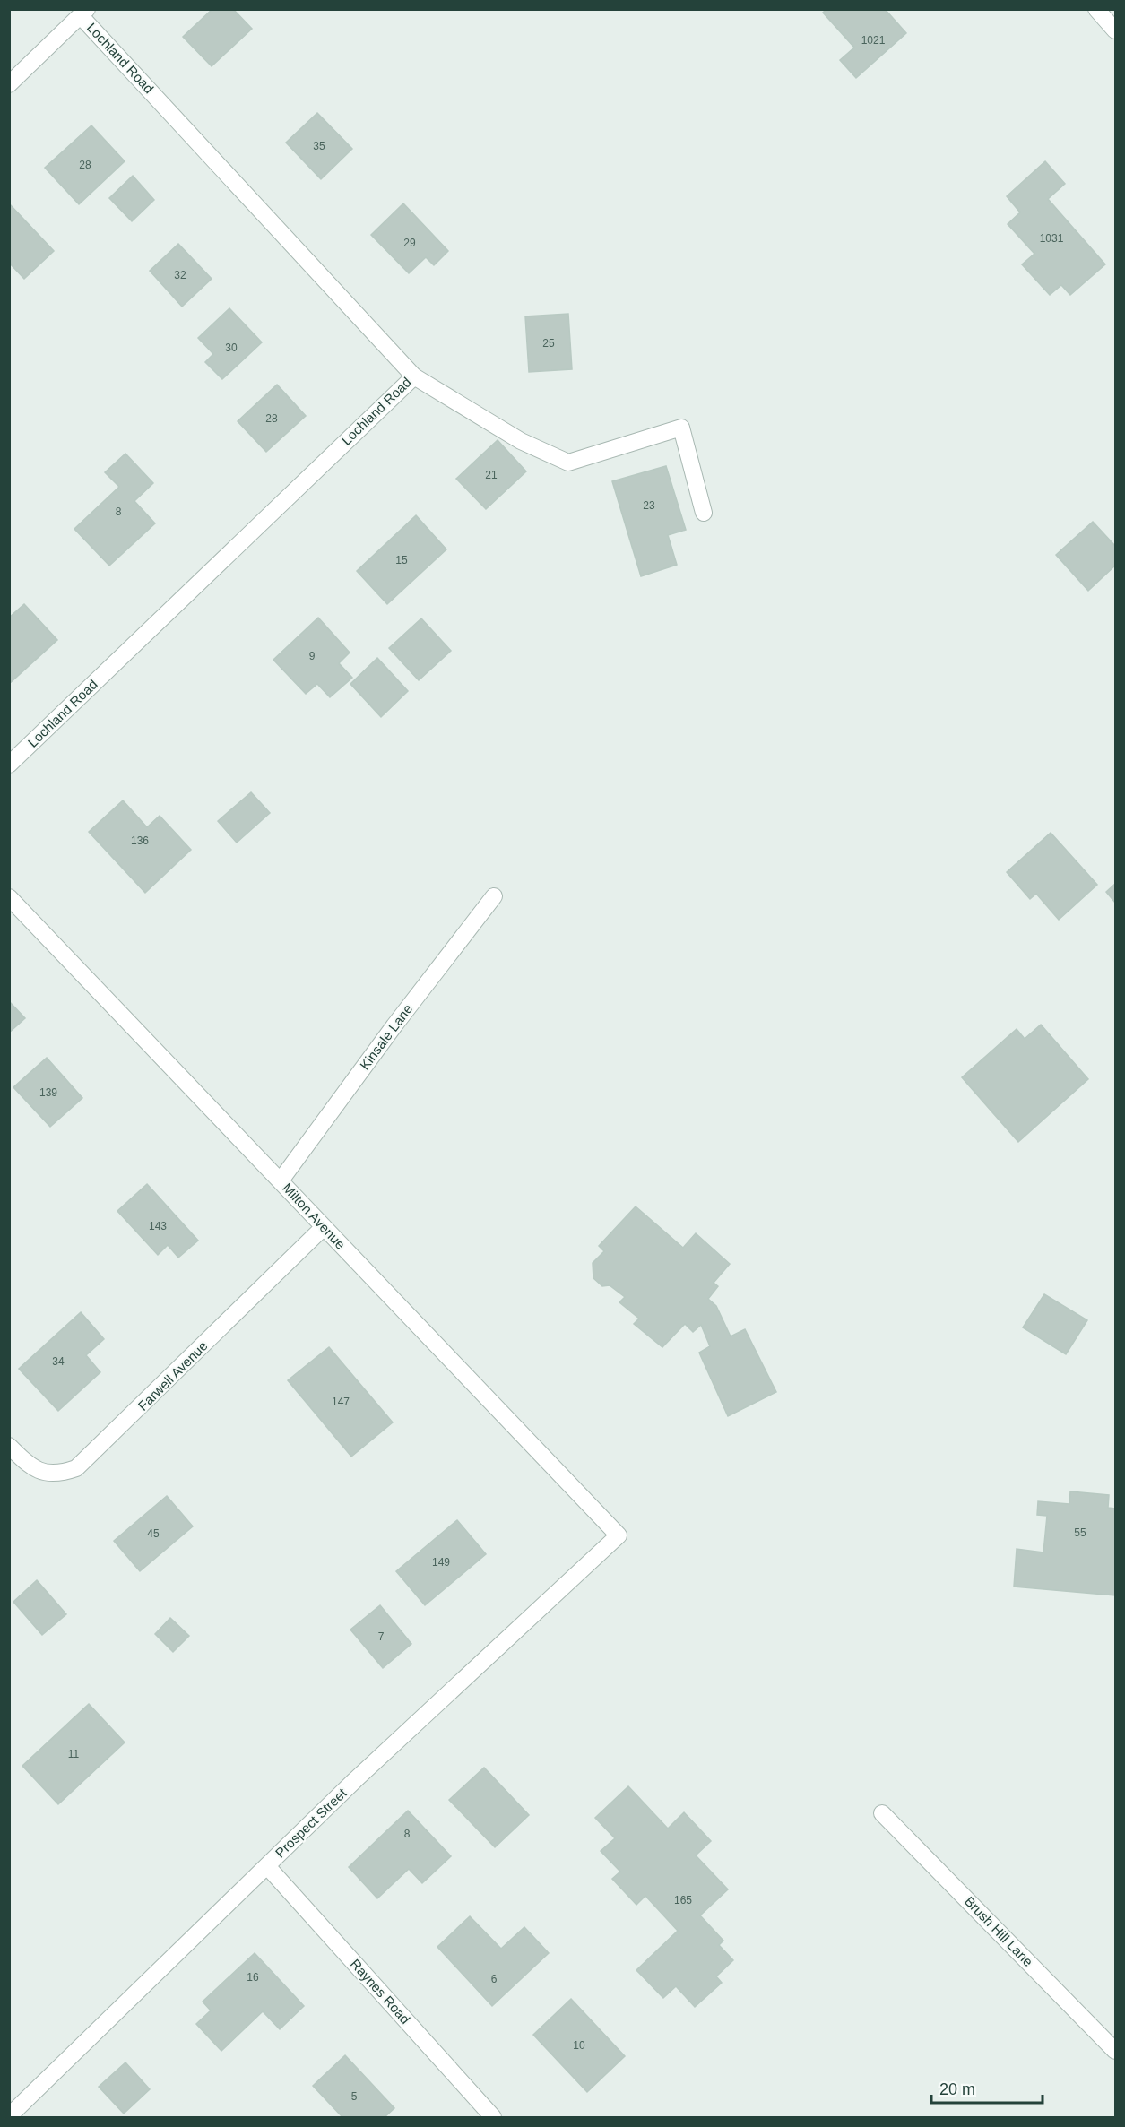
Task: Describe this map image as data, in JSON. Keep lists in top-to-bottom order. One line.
{"streets":{"street":["Lochland Road","Kinsale Lane","Milton Avenue","Farwell Avenue","Prospect Street","Brush Hill Lane","Raynes Road"]},"crossings":[["Kinsale Lane","Milton Avenue"],["Milton Avenue","Farwell Avenue"],["Milton Avenue","Prospect Street"],["Prospect Street","Raynes Road"]],"house_numbers":["1021","35","28","1031","29","32","25","30","28","21","23","8","15","9","136","139","143","34","147","55","45","149","7","11","8","165","16","6","10","5"],"scale_bar":"20 m"}
